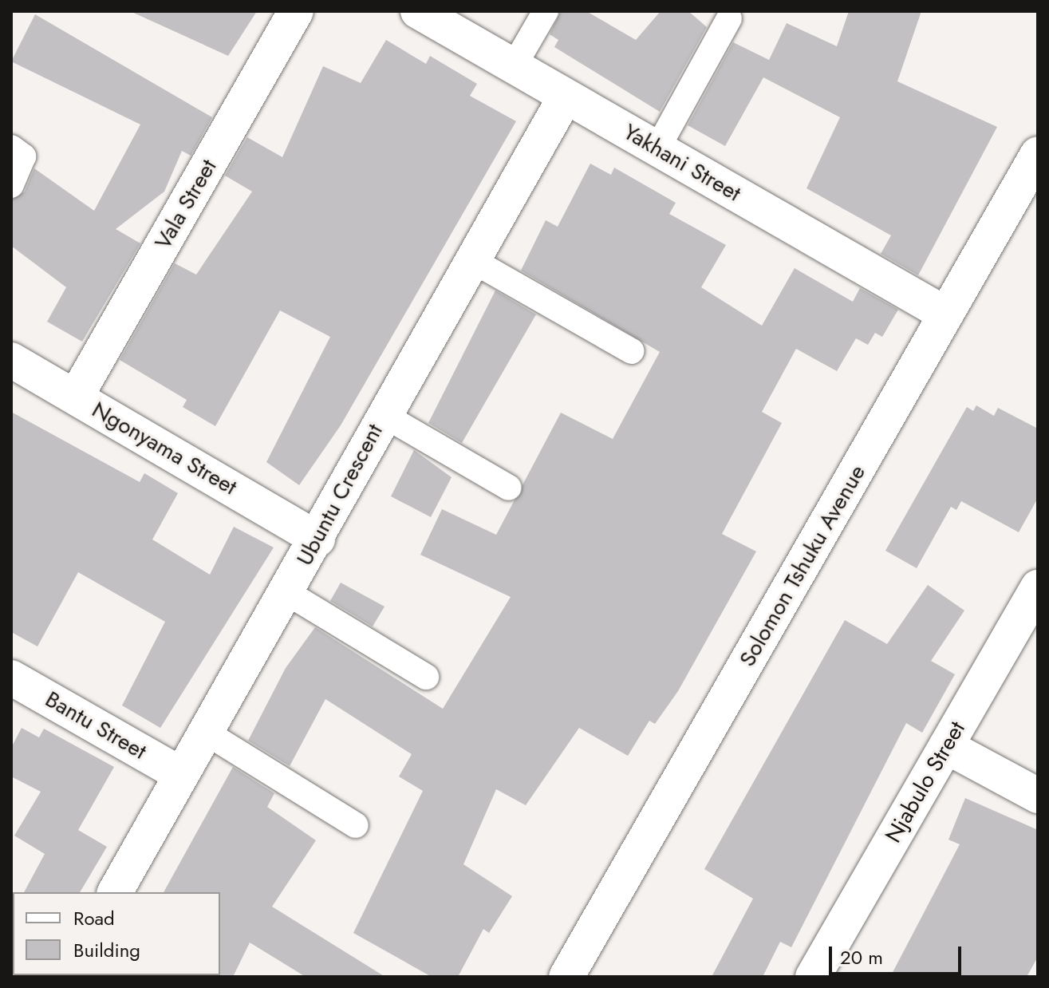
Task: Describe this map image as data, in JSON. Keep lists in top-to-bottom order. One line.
{"streets":{"street":["Yakhani Street","Vala Street","Ngonyama Street","Ubuntu Crescent","Solomon Tshuku Avenue","Bantu Street","Njabulo Street"]},"crossings":[["Yakhani Street","Ubuntu Crescent"],["Yakhani Street","Solomon Tshuku Avenue"],["Vala Street","Ngonyama Street"],["Ngonyama Street","Ubuntu Crescent"],["Ubuntu Crescent","Bantu Street"]],"legend":["Road","Building"],"scale_bar":"20 m"}
